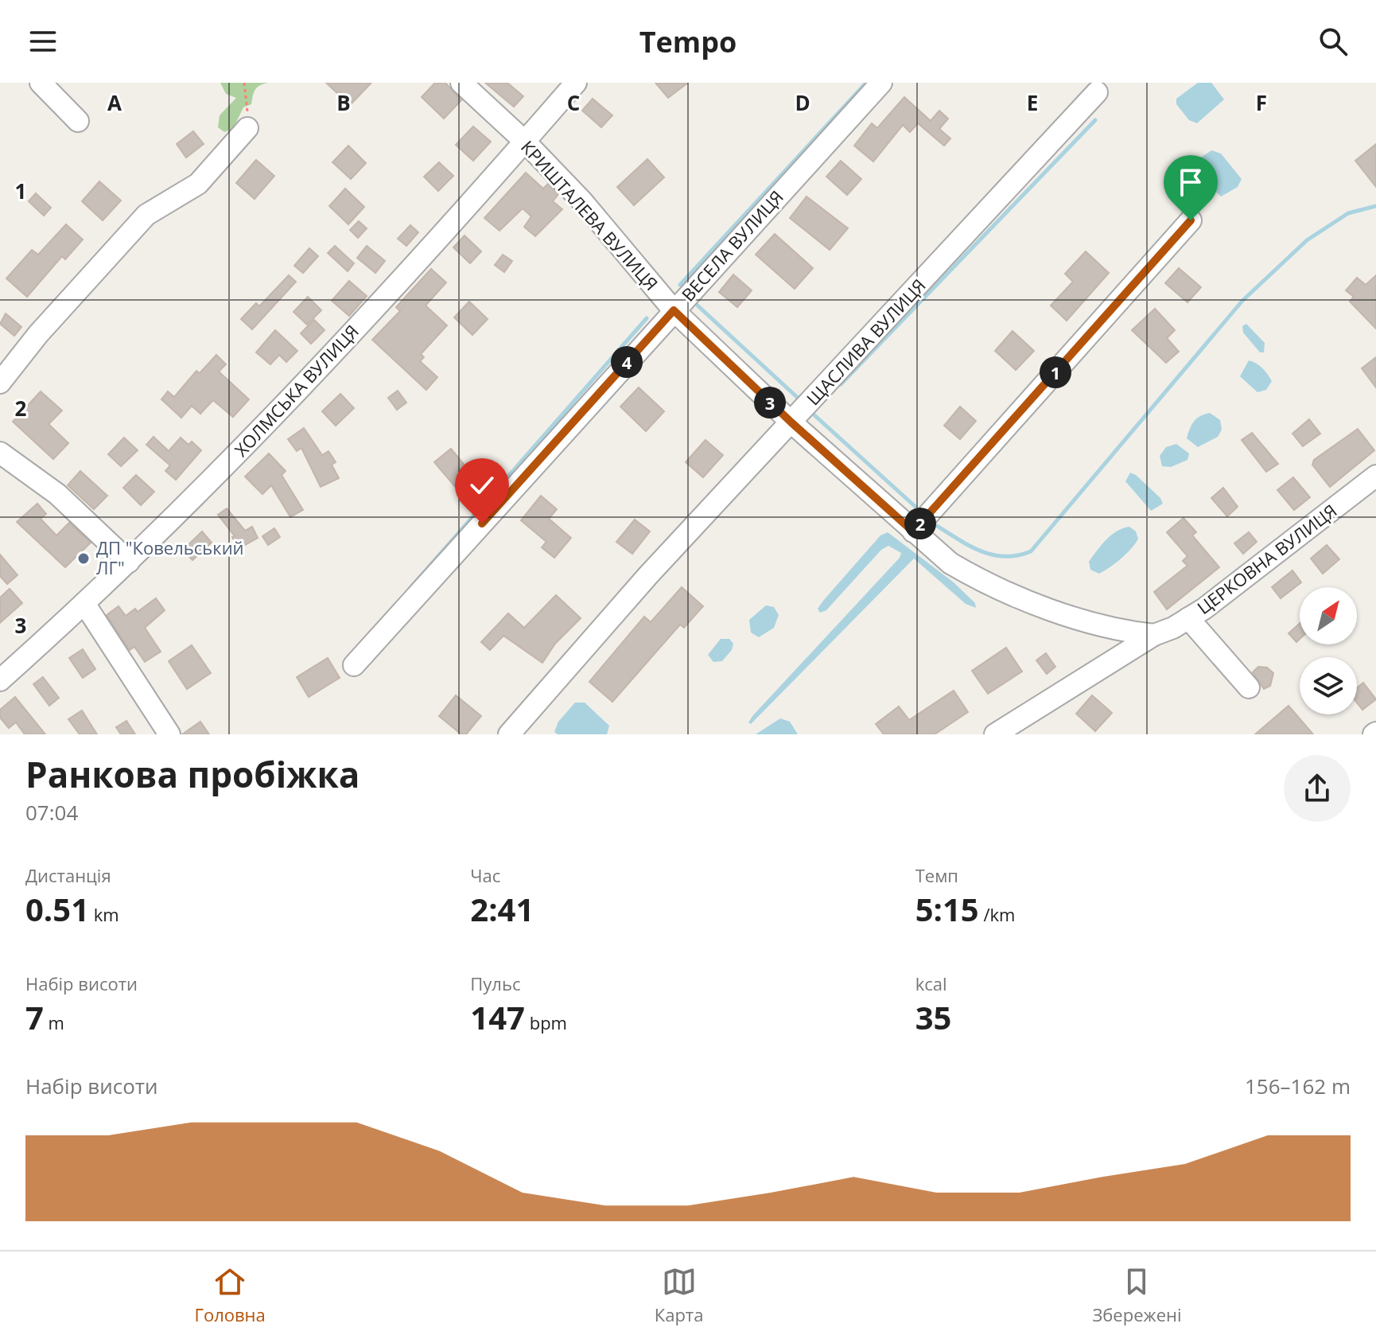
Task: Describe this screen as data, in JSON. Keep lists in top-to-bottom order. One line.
{"streets":{"street":["КРИШТАЛЕВА ВУЛИЦЯ","ВЕСЕЛА ВУЛИЦЯ","ЩАСЛИВА ВУЛИЦЯ","ХОЛМСЬКА ВУЛИЦЯ","ЦЕРКОВНА ВУЛИЦЯ"]},"crossings":[["КРИШТАЛЕВА ВУЛИЦЯ","ВЕСЕЛА ВУЛИЦЯ"],["КРИШТАЛЕВА ВУЛИЦЯ","ЩАСЛИВА ВУЛИЦЯ"],["КРИШТАЛЕВА ВУЛИЦЯ","ХОЛМСЬКА ВУЛИЦЯ"],["КРИШТАЛЕВА ВУЛИЦЯ","ЦЕРКОВНА ВУЛИЦЯ"]],"places":["ДП \"Ковельський ЛГ\""],"north":"top right","page":{"header":"Tempo","pins":["4","1","3","2"],"heading":["Ранкова пробіжка","07:04"],"stats":[["Дистанція","0.51 km"],["Час","2:41"],["Темп","5:15 /km"],["Набір висоти","7 m"],["Пульс","147 bpm"],["kcal","35"]],"chart":["Набір висоти","156–162 m"],"tabs":["Головна","Карта","Збережені"]},"grid":{"columns":["A","B","C","D","E","F"],"rows":["1","2","3"]}}
